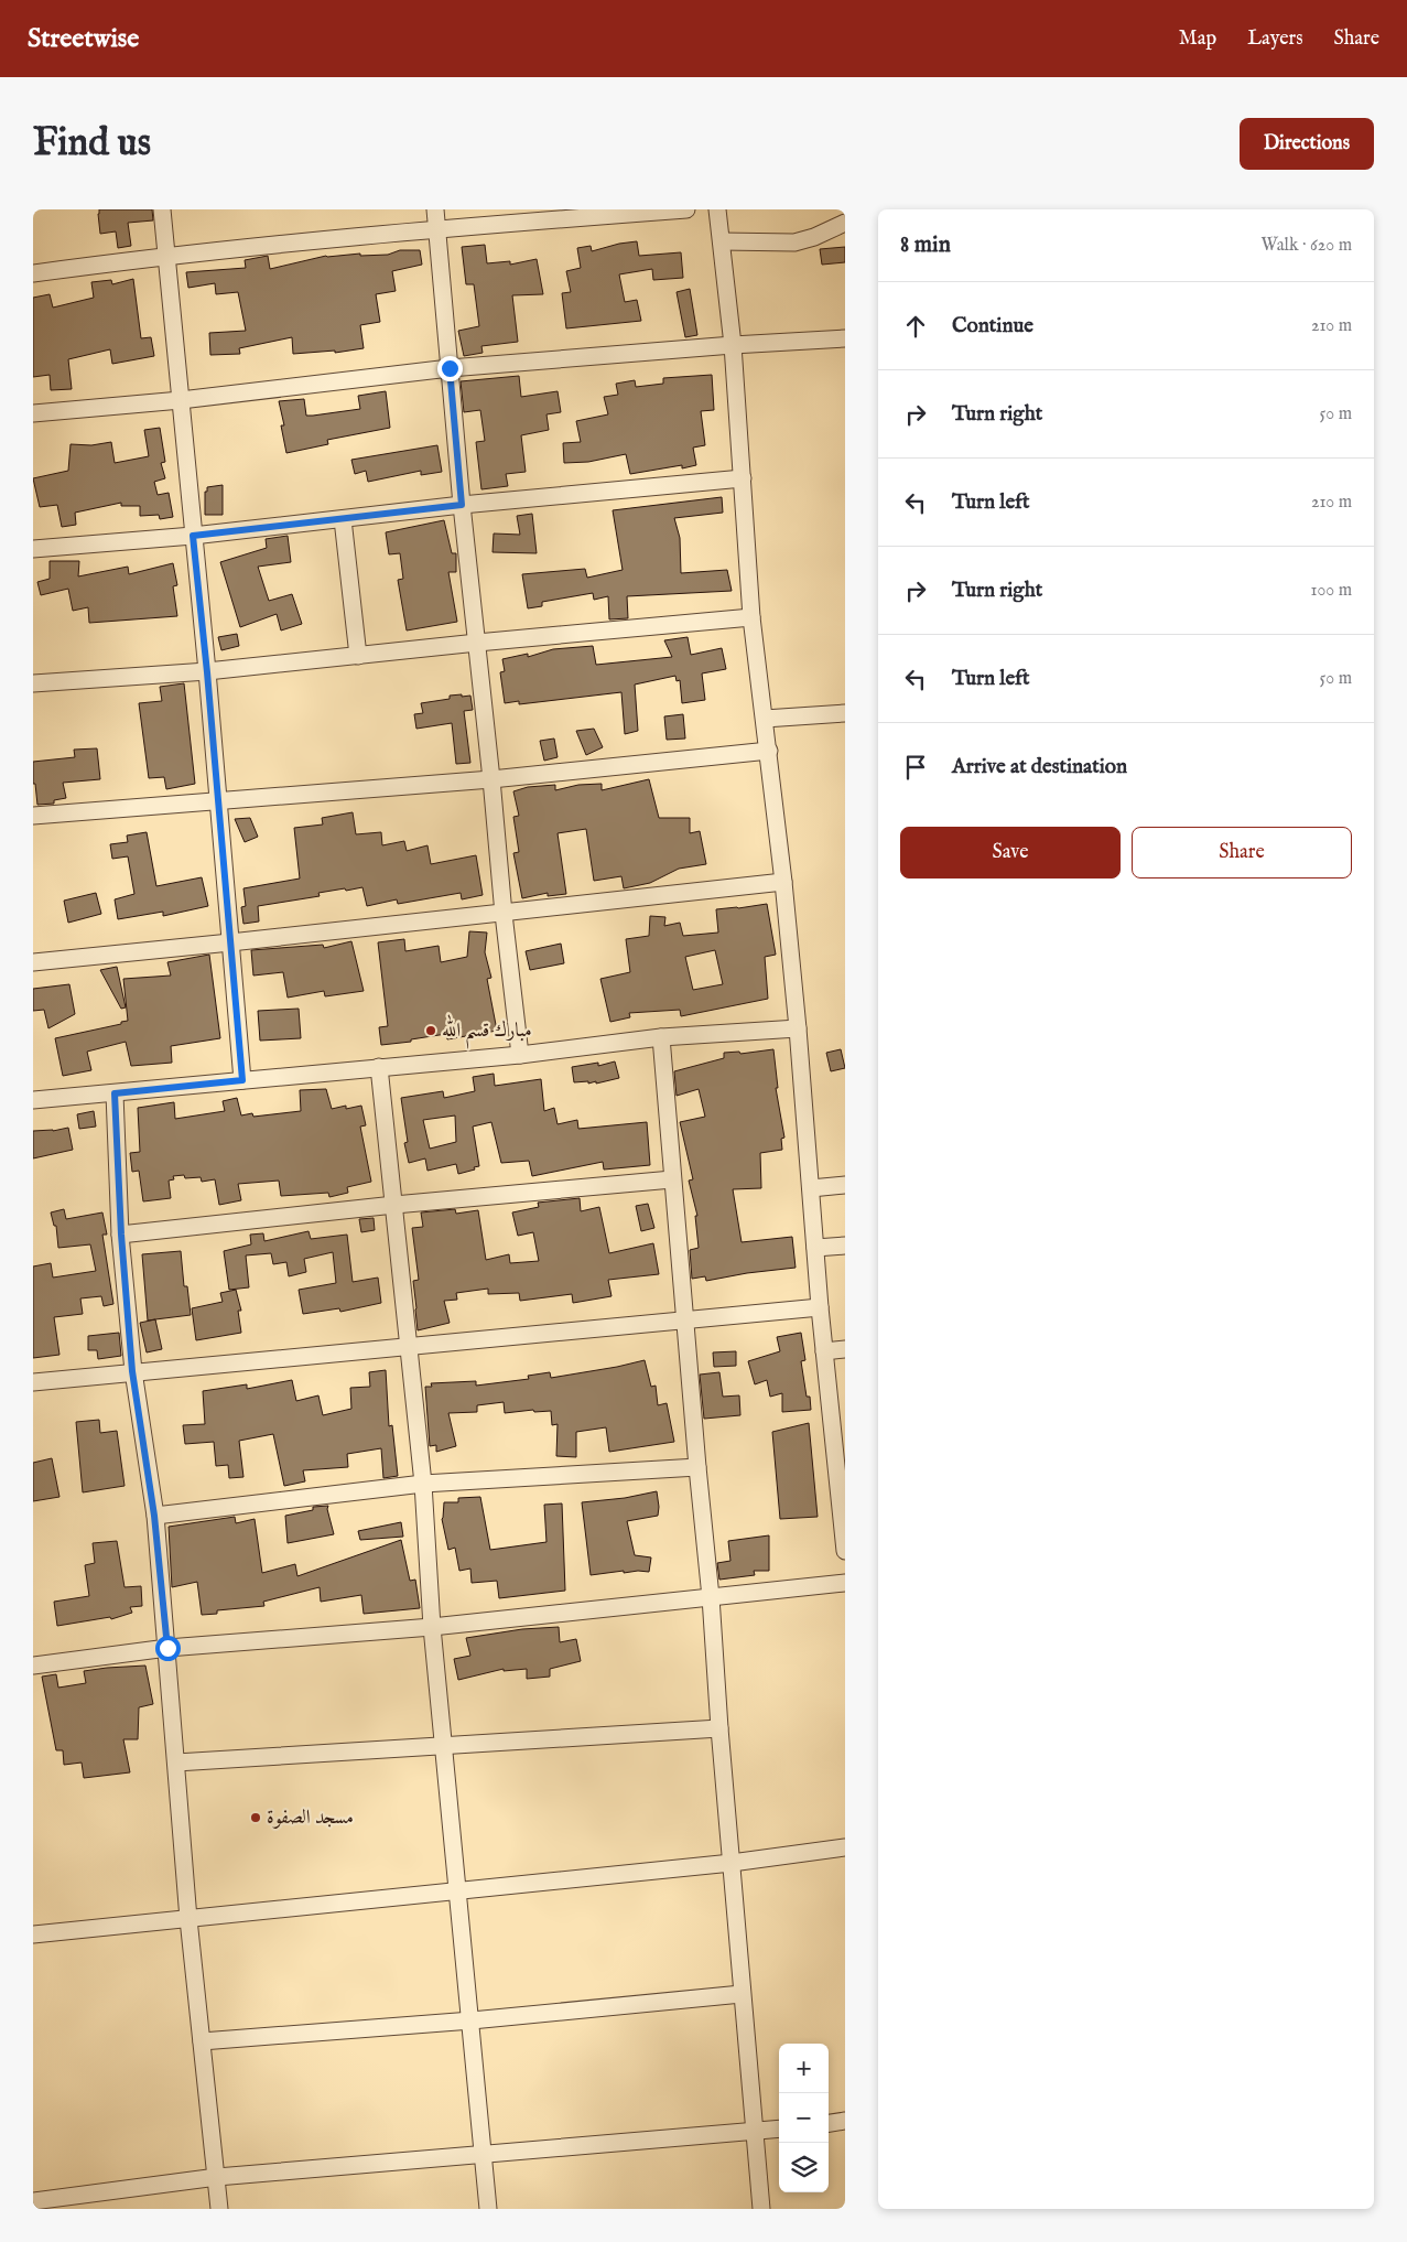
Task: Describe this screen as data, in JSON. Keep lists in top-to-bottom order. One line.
{"places":["مبارك قسم الله","مسجد الصفوة"],"page":{"header":"Streetwise","nav":["Map","Layers","Share"],"buttons":["Directions",["Save","Share"]],"title":"Find us","heading":["8 min","Walk · 620 m"],"list":[["Continue","210 m"],["Turn right","50 m"],["Turn left","210 m"],["Turn right","100 m"],["Turn left","50 m"],"Arrive at destination"],"map_buttons":["+","−"]}}
